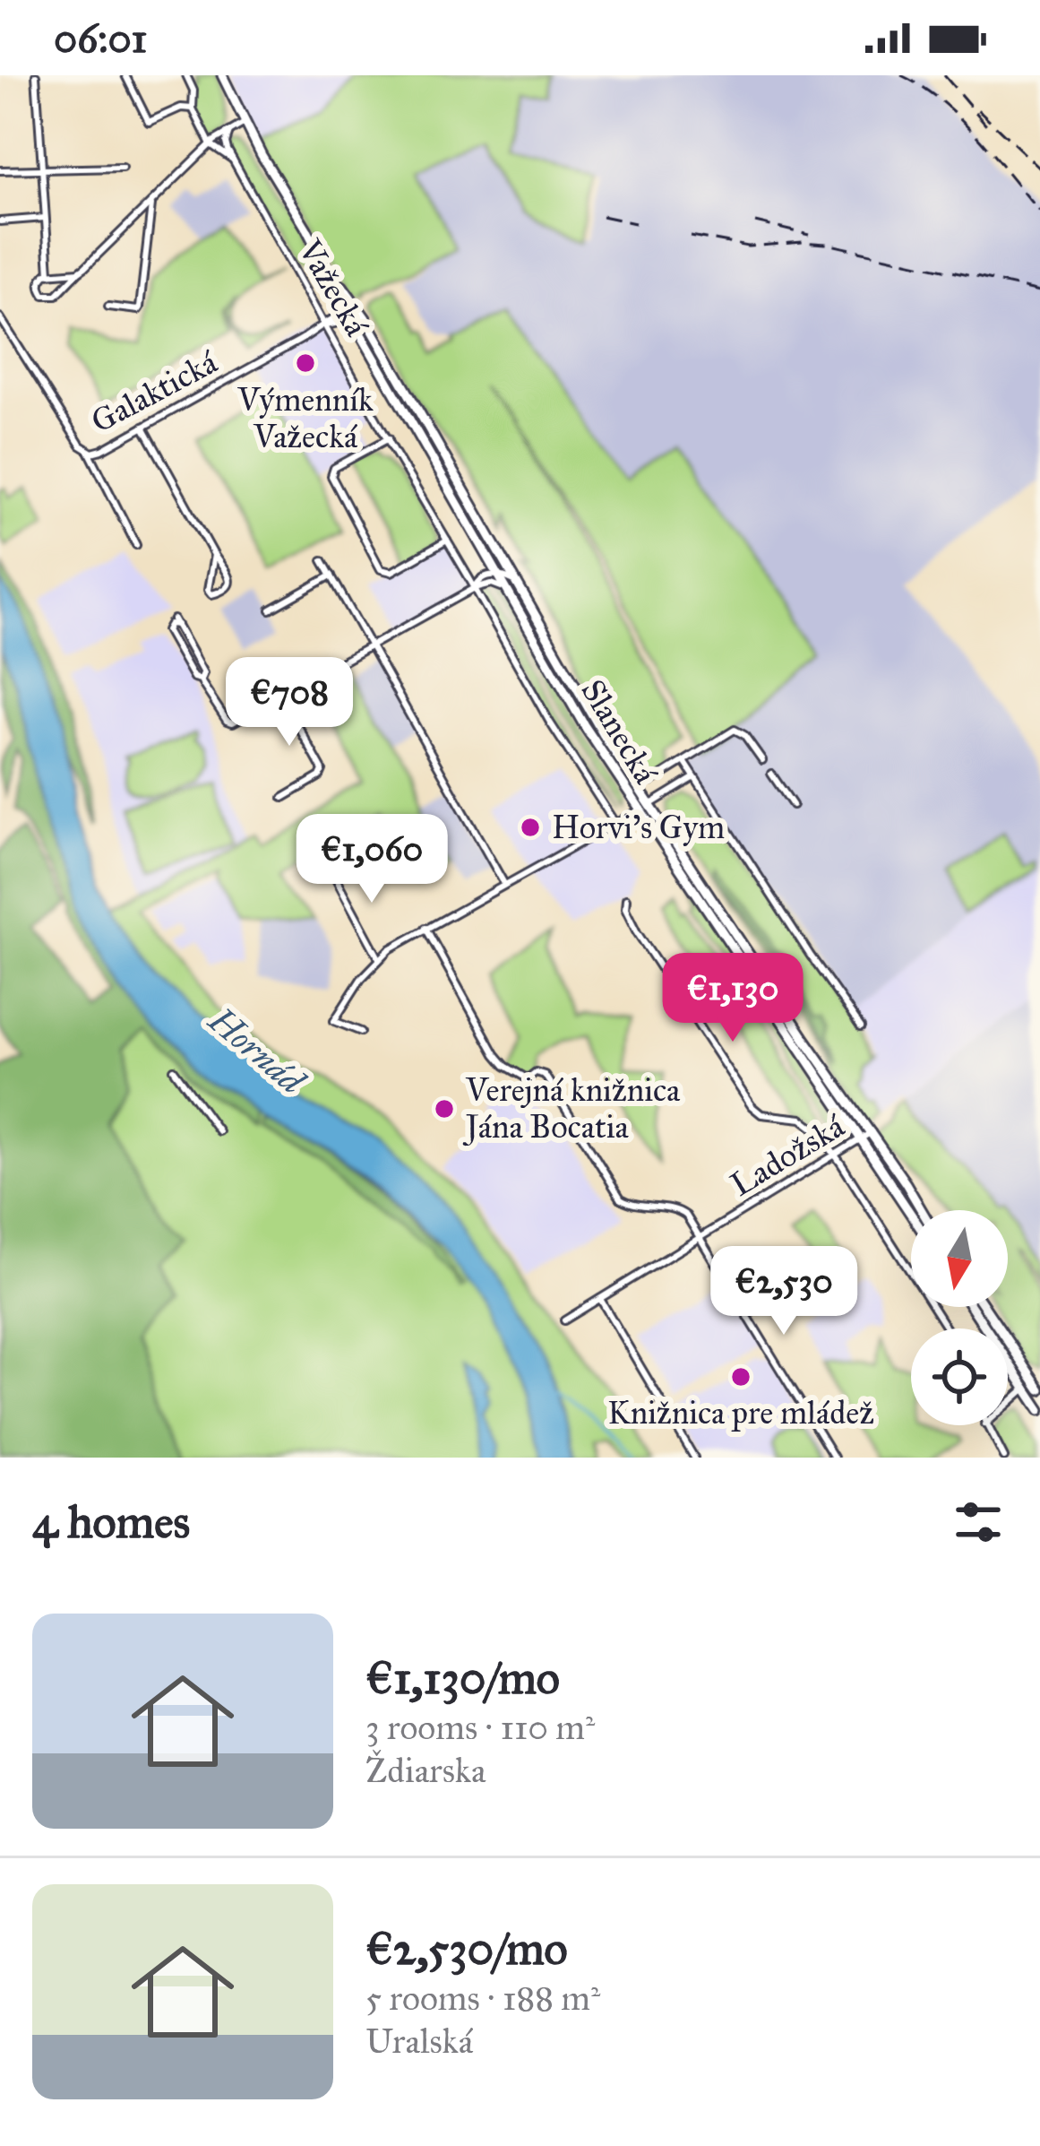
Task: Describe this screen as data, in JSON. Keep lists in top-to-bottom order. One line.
{"streets":{"main road":["Slanecká"],"street":["Važecká","Galaktická","Ladožská"]},"crossings":[["Važecká","Galaktická"],["Galaktická","Slanecká"],["Slanecká","Ladožská"]],"water":["Hornád"],"places":["Výmenník Važecká","Horvi's Gym","Verejná knižnica Jána Bocatia","Knižnica pre mládež"],"north":"bottom","page":{"status":"06:01","price":["€708","€1,060","€1,130","€2,530"],"heading":"4 homes","list":[{"name":"€1,130/mo","note":"3 rooms · 110 m² · Ždiarska"},{"name":"€2,530/mo","note":"5 rooms · 188 m² · Uralská"}]}}
